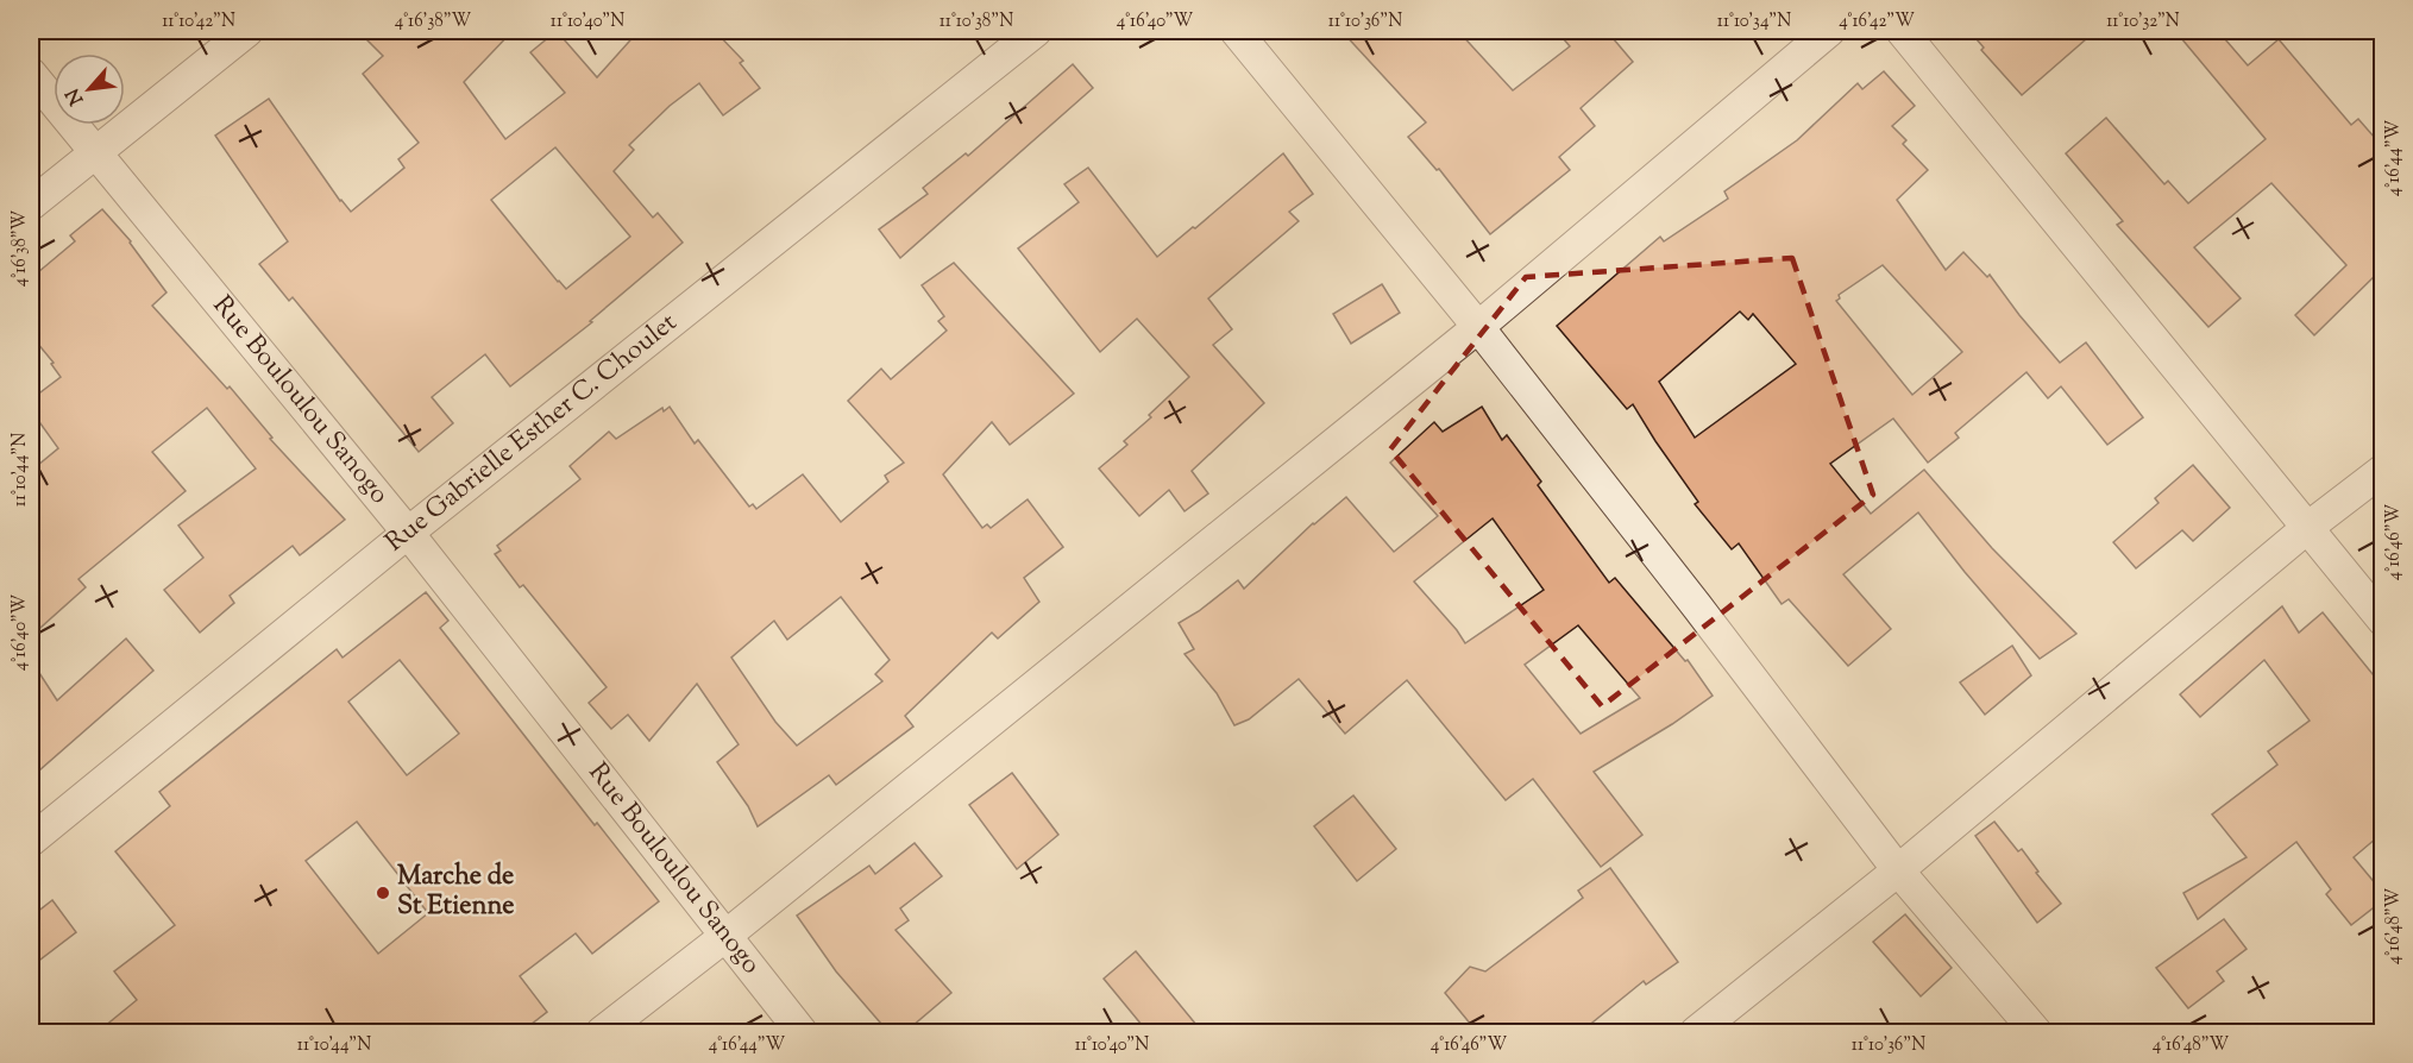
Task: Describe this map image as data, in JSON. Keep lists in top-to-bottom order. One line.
{"streets":{"street":["Rue Bouloulou Sanogo","Rue Gabrielle Esther C. Choulet"]},"crossings":[["Rue Bouloulou Sanogo","Rue Gabrielle Esther C. Choulet"]],"places":["Marche de St Etienne"],"north":"bottom left","coordinates":["11°10'42\"N","4°16'38\"W","11°10'40\"N","11°10'38\"N","4°16'40\"W","11°10'36\"N","11°10'34\"N","4°16'42\"W","11°10'32\"N","4°16'44\"W","11°10'44\"N","4°16'46\"W","4°16'48\"W"]}
